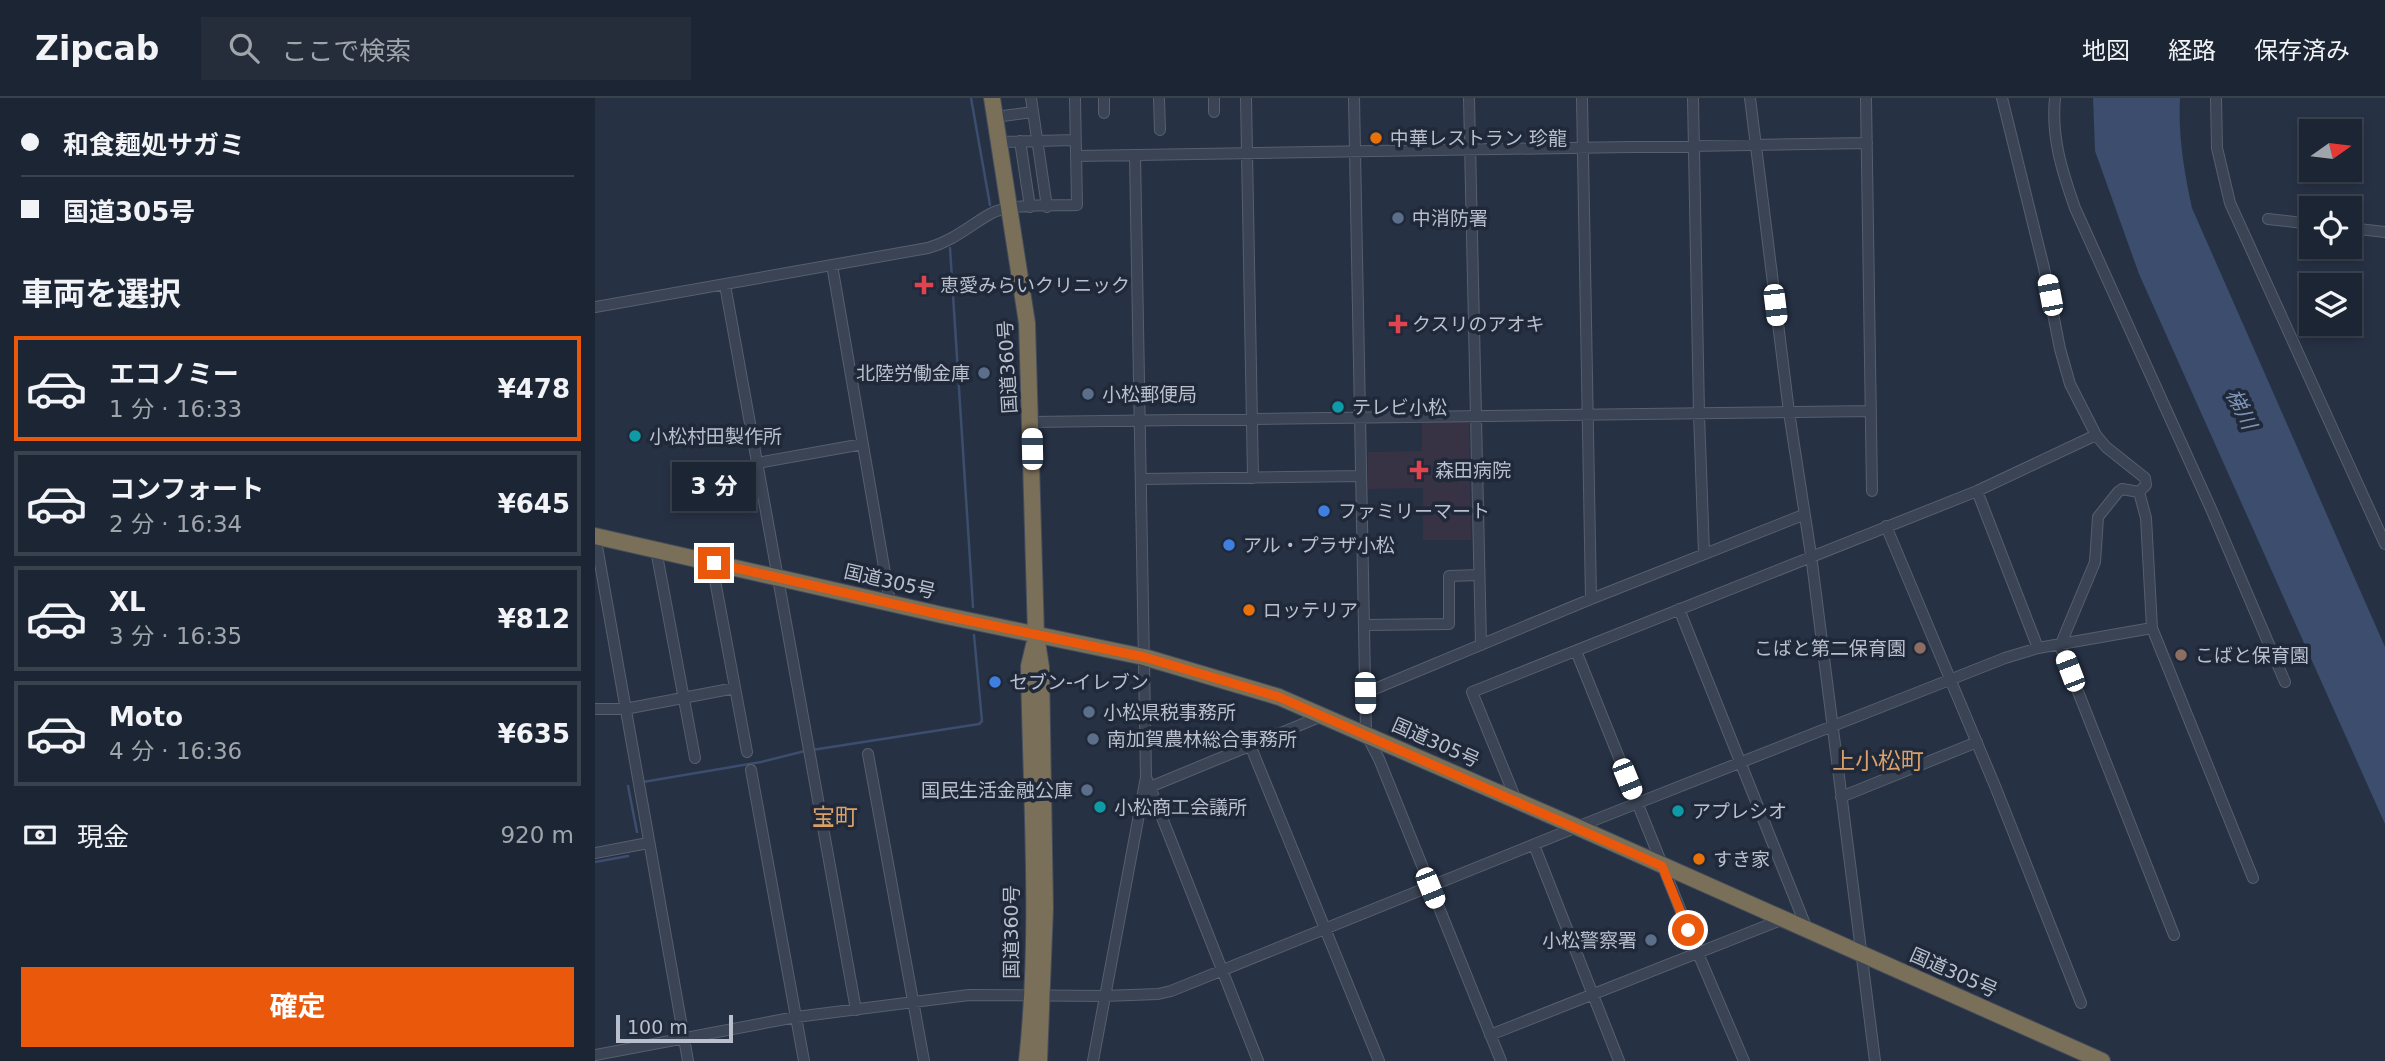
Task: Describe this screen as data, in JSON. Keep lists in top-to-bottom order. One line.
{"streets":{"highway":["国道360号","国道305号"]},"crossings":[["国道360号","国道305号"]],"districts":["上小松町","宝町"],"water":["梯川"],"places":{"other":["中華レストラン 珍龍","中消防署","北陸労働金庫","小松郵便局","テレビ小松","小松村田製作所","ファミリーマート","アル・プラザ小松","ロッテリア","こばと第二保育園","こばと保育園","セブン-イレブン","小松県税事務所","南加賀農林総合事務所","国民生活金融公庫","小松商工会議所","アプレシオ","すき家","小松警察署"],"health":["恵愛みらいクリニック","クスリのアオキ","森田病院"]},"scale_bar":"100 m","north":"right","page":{"header":"Zipcab","search":"ここで検索","nav":["地図","経路","保存済み"],"banner":["和食麺処サガミ","国道305号"],"heading":"車両を選択","list":[{"name":"エコノミー","note":"1 分 · 16:33","value":"¥478"},{"name":"コンフォート","note":"2 分 · 16:34","value":"¥645"},{"name":"XL","note":"3 分 · 16:35","value":"¥812"},{"name":"Moto","note":"4 分 · 16:36","value":"¥635"}],"bubble":"3 分","pay":["現金","920 m"],"buttons":"確定","scale":"100 m"}}
